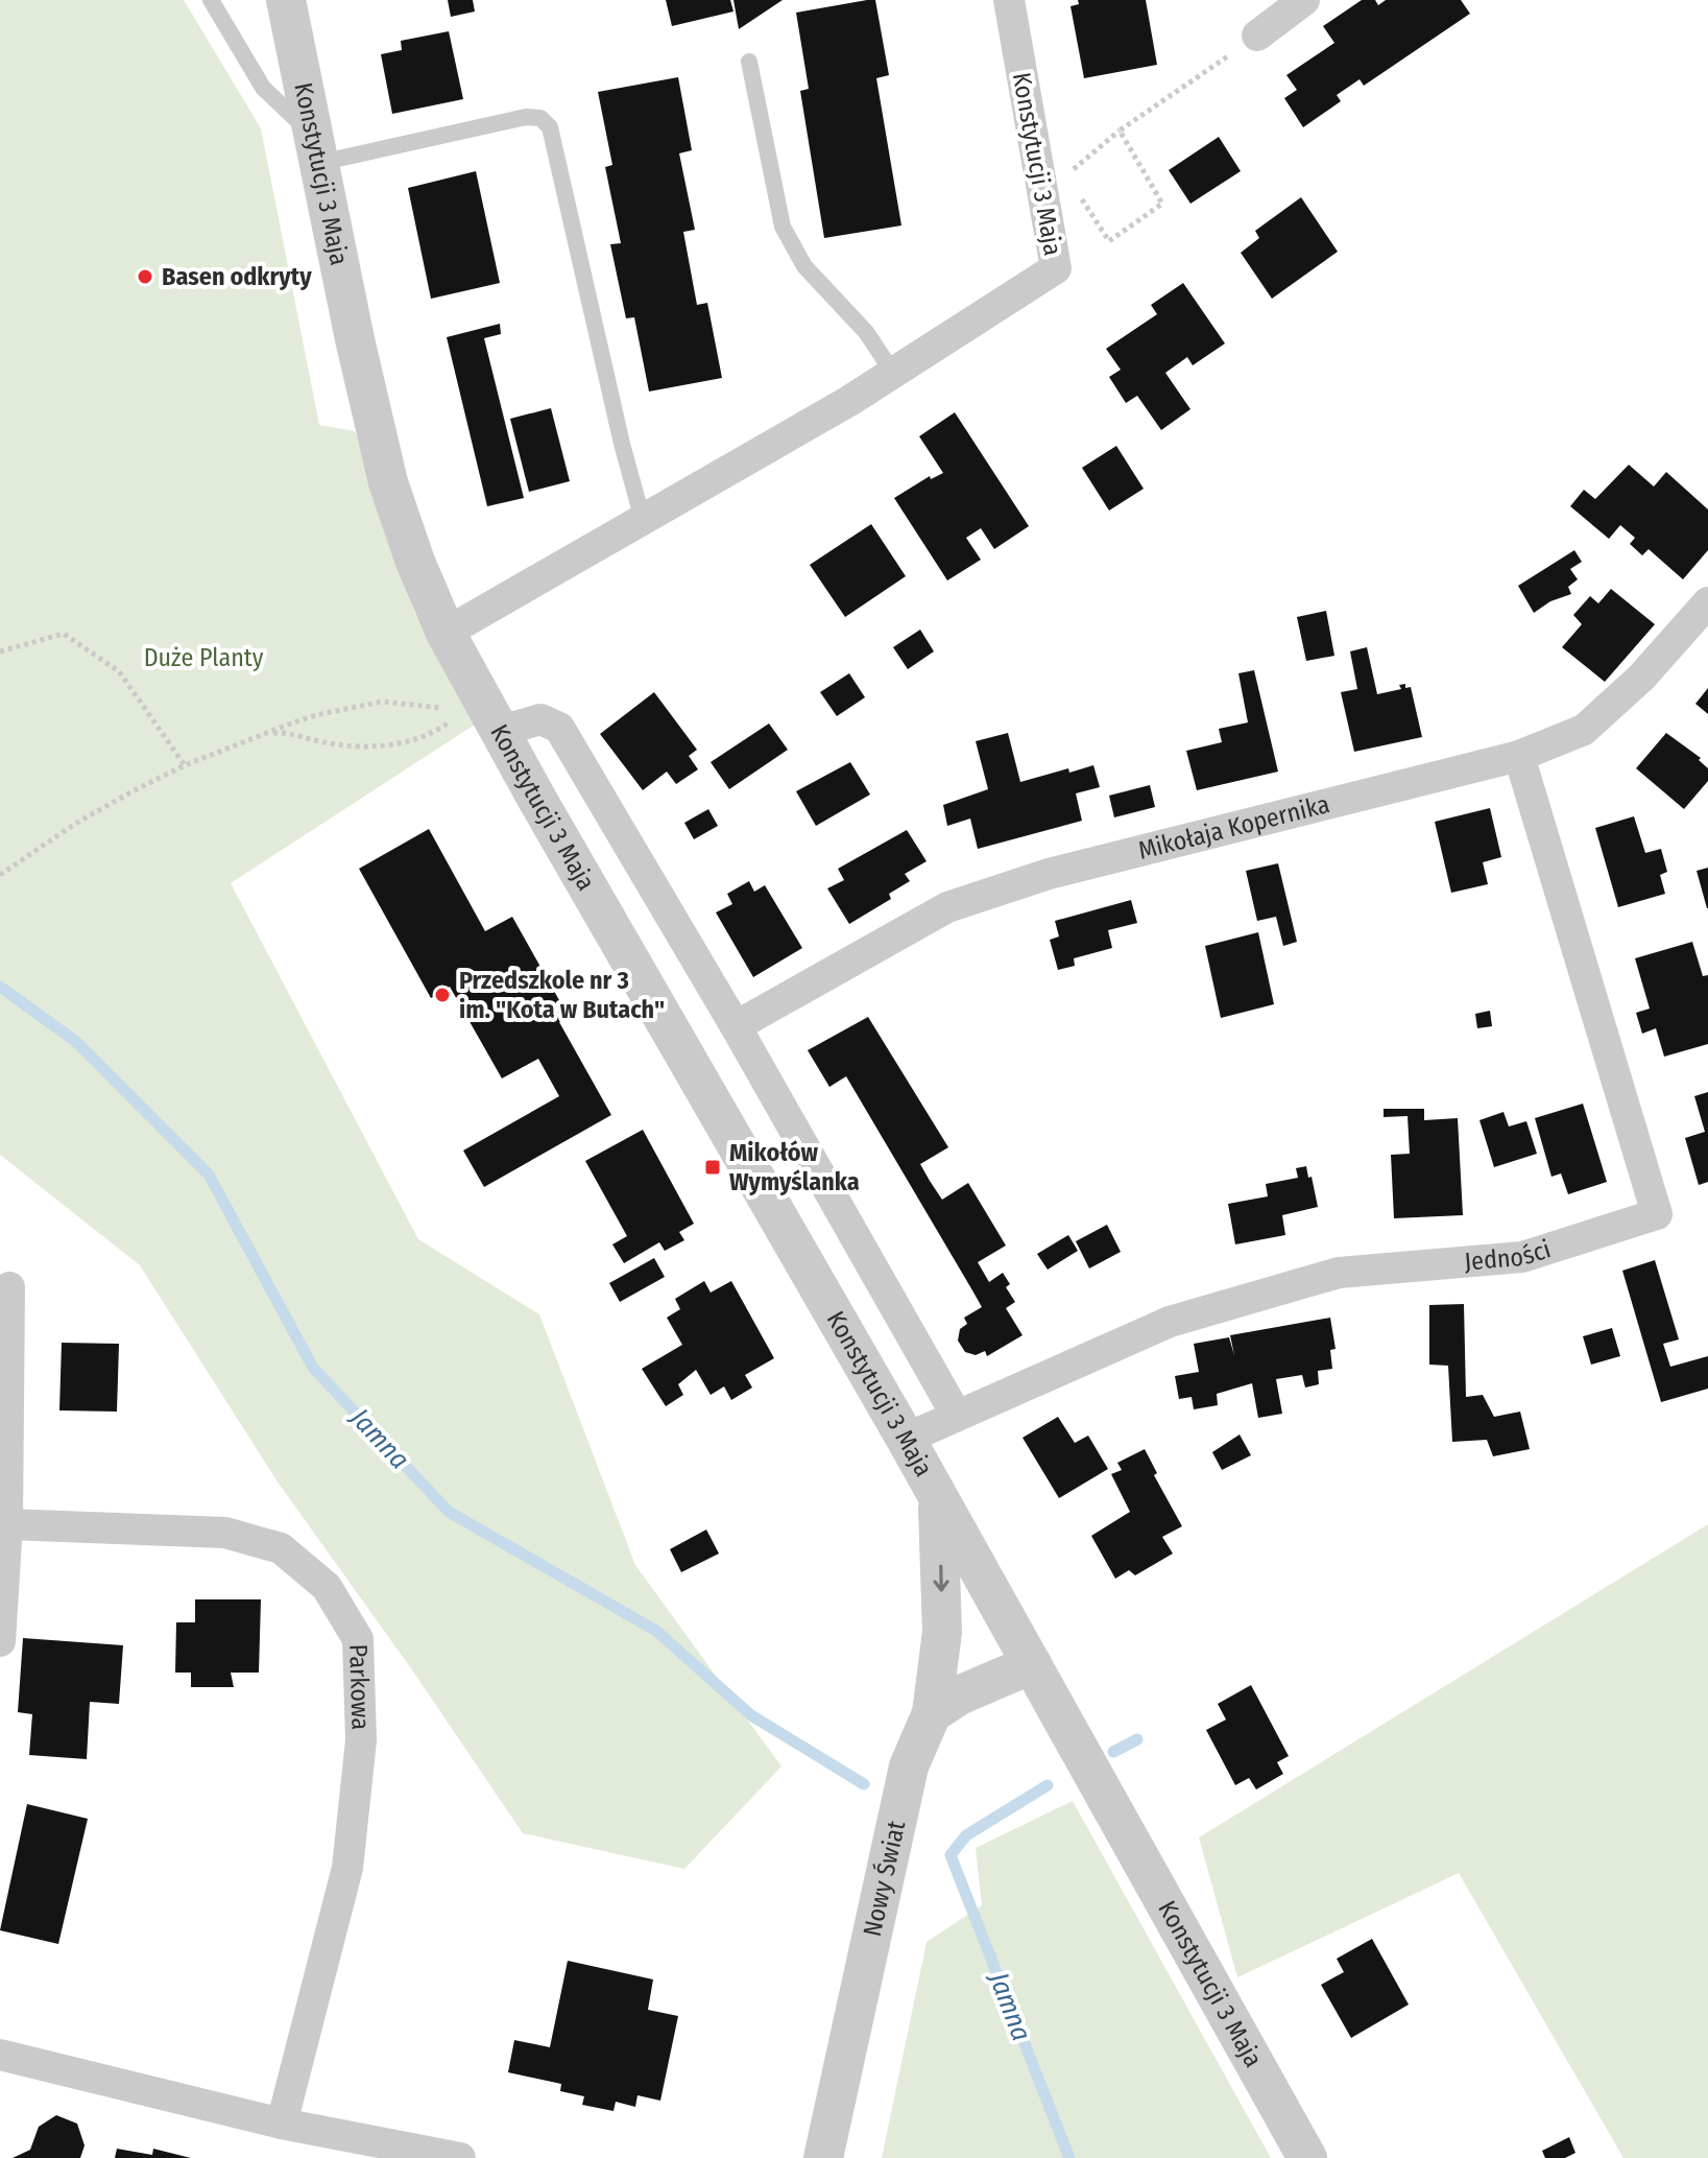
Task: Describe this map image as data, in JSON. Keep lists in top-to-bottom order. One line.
{"streets":{"street":["Konstytucji 3 Maja","Mikołaja Kopernika","Jedności","Parkowa","Nowy Świat"]},"crossings":[["Konstytucji 3 Maja","Jedności"],["Konstytucji 3 Maja","Nowy Świat"],["Mikołaja Kopernika","Jedności"]],"water":["Jamna"],"parks":["Duże Planty"],"places":{"other":["Basen odkryty","Przedszkole nr 3 im. \"Kota w Butach\""],"transit":["Mikołów Wymyślanka"]}}
